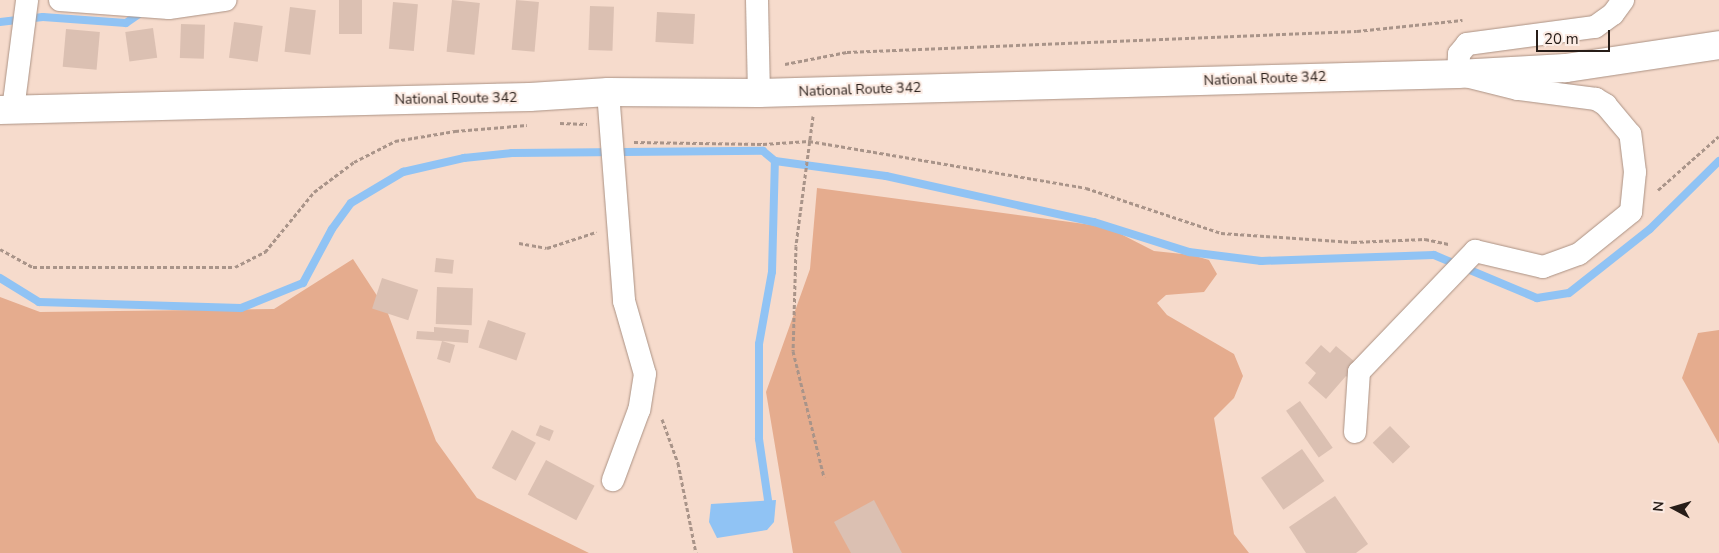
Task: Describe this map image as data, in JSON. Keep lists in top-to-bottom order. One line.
{"streets":{"highway":["National Route 342"]},"scale_bar":"20 m","north":"left"}
